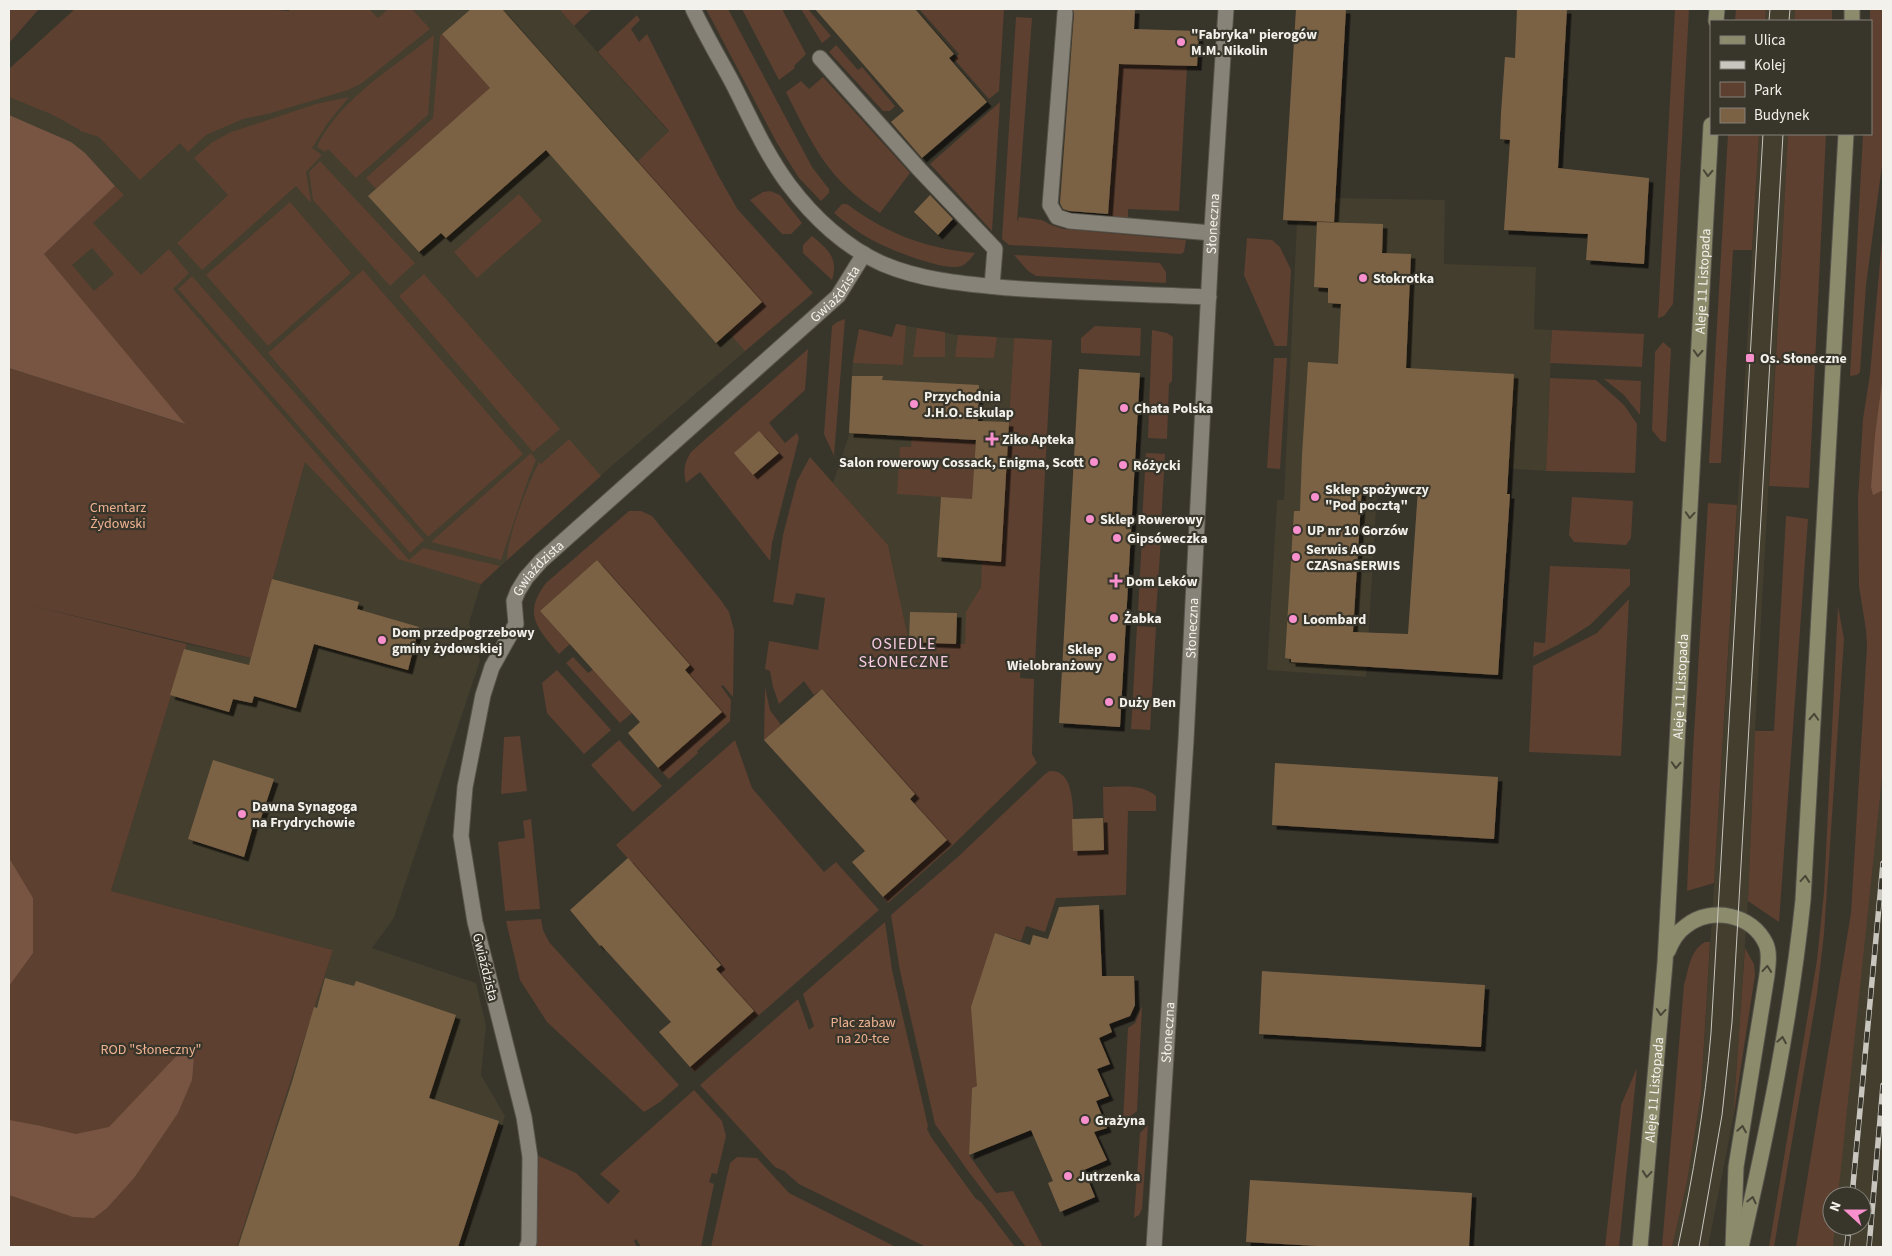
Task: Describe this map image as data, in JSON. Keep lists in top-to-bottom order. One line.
{"streets":{"main road":["Aleje 11 Listopada"],"street":["Słoneczna","Gwiaździsta"]},"crossings":[["Słoneczna","Gwiaździsta"]],"districts":["OSIEDLE SŁONECZNE"],"parks":["Cmentarz Żydowski","Plac zabaw na 20-tce","ROD \"Słoneczny\""],"places":{"other":["\"Fabryka\" pierogów M.M. Nikolin","Stokrotka","Przychodnia J.H.O. Eskulap","Chata Polska","Salon rowerowy Cossack, Enigma, Scott","Różycki","Sklep spożywczy \"Pod pocztą\"","Sklep Rowerowy","UP nr 10 Gorzów","Gipsóweczka","Serwis AGD CZASnaSERWIS","Żabka","Loombard","Dom przedpogrzebowy gminy żydowskiej","Sklep Wielobranżowy","Duży Ben","Dawna Synagoga na Frydrychowie","Grażyna","Jutrzenka"],"transit":["Os. Słoneczne"],"health":["Ziko Apteka","Dom Leków"]},"legend":["Ulica","Kolej","Park","Budynek"],"north":"left"}
